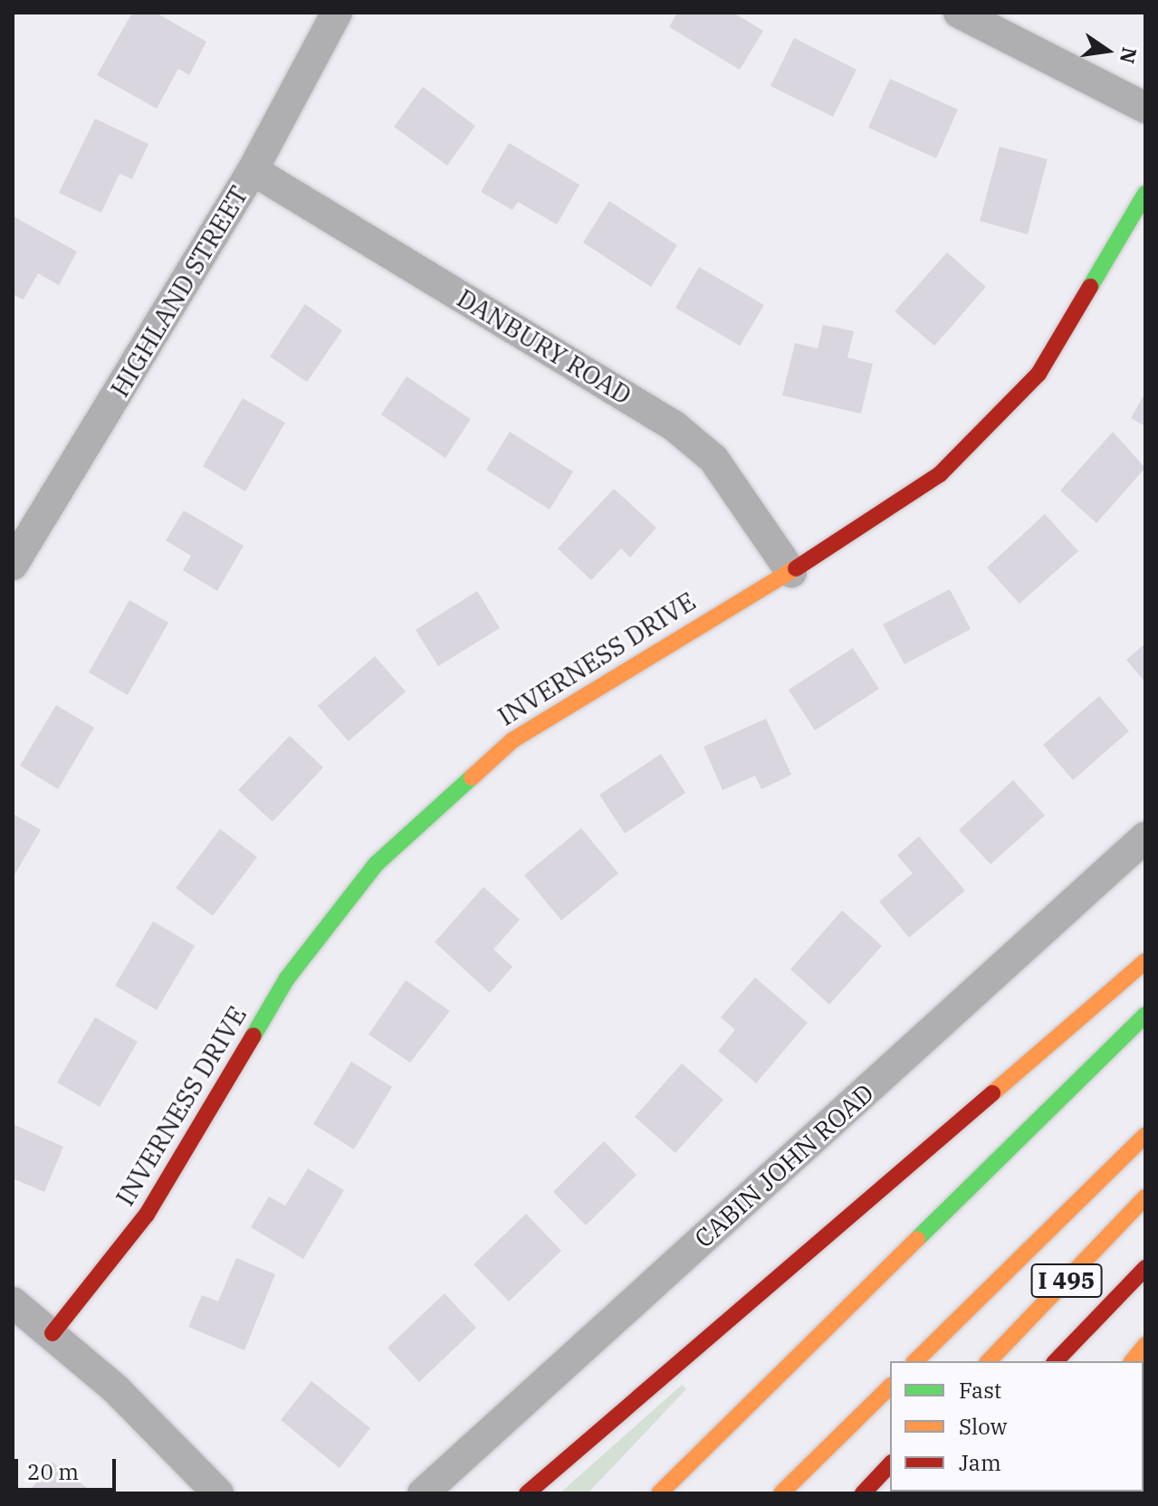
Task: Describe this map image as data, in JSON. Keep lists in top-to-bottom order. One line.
{"streets":{"main road":["INVERNESS DRIVE","I 495"],"street":["HIGHLAND STREET","DANBURY ROAD","CABIN JOHN ROAD"]},"crossings":[["HIGHLAND STREET","DANBURY ROAD"],["DANBURY ROAD","INVERNESS DRIVE"]],"legend":["Fast","Slow","Jam"],"scale_bar":"20 m","north":"right"}
